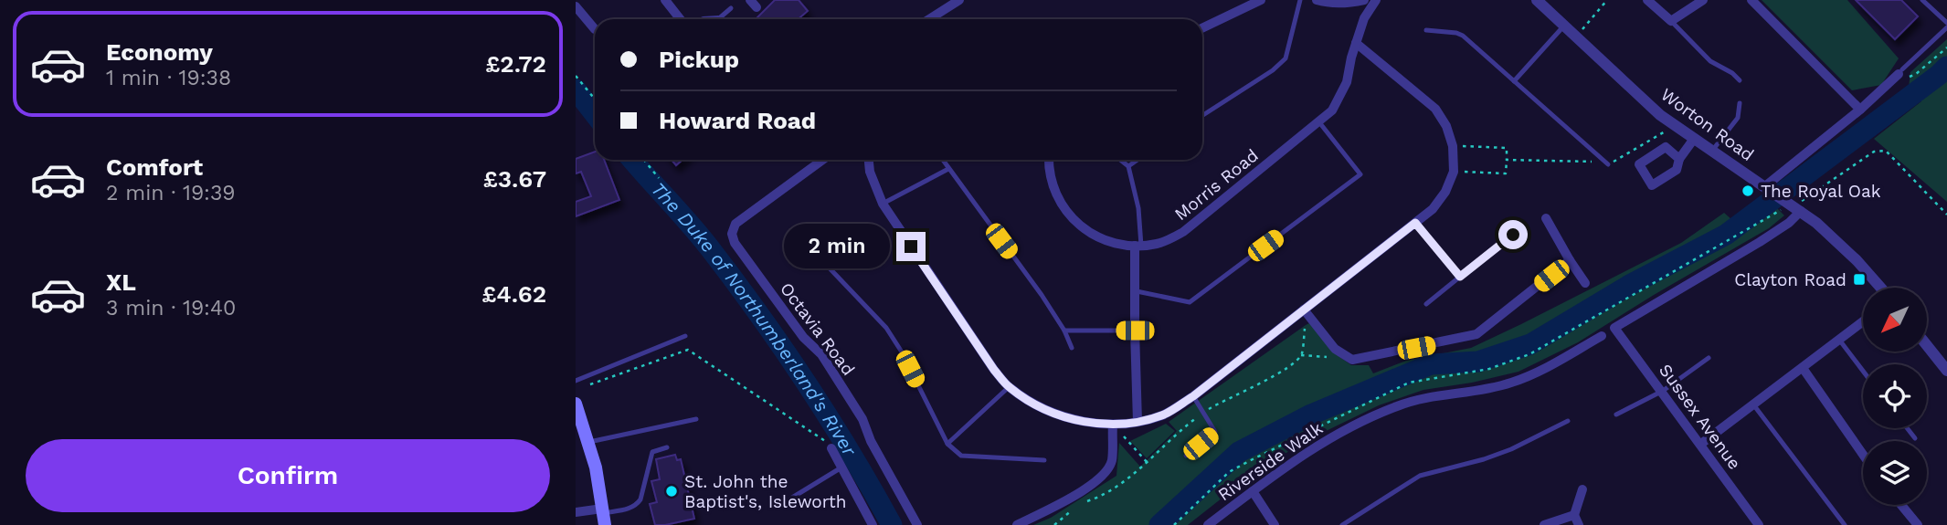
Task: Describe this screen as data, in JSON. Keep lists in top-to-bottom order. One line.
{"streets":{"street":["Worton Road","Morris Road","Octavia Road","Sussex Avenue","Riverside Walk"]},"crossings":[["Worton Road","Sussex Avenue"]],"water":["The Duke of Northumberland's River"],"places":{"other":["The Royal Oak","St. John the Baptist's, Isleworth"],"transit":["Clayton Road"]},"north":"bottom left","page":{"list":[{"name":"Economy","note":"1 min · 19:38","value":"£2.72"},{"name":"Comfort","note":"2 min · 19:39","value":"£3.67"},{"name":"XL","note":"3 min · 19:40","value":"£4.62"}],"banner":["Pickup","Howard Road"],"bubble":"2 min","buttons":"Confirm"}}
